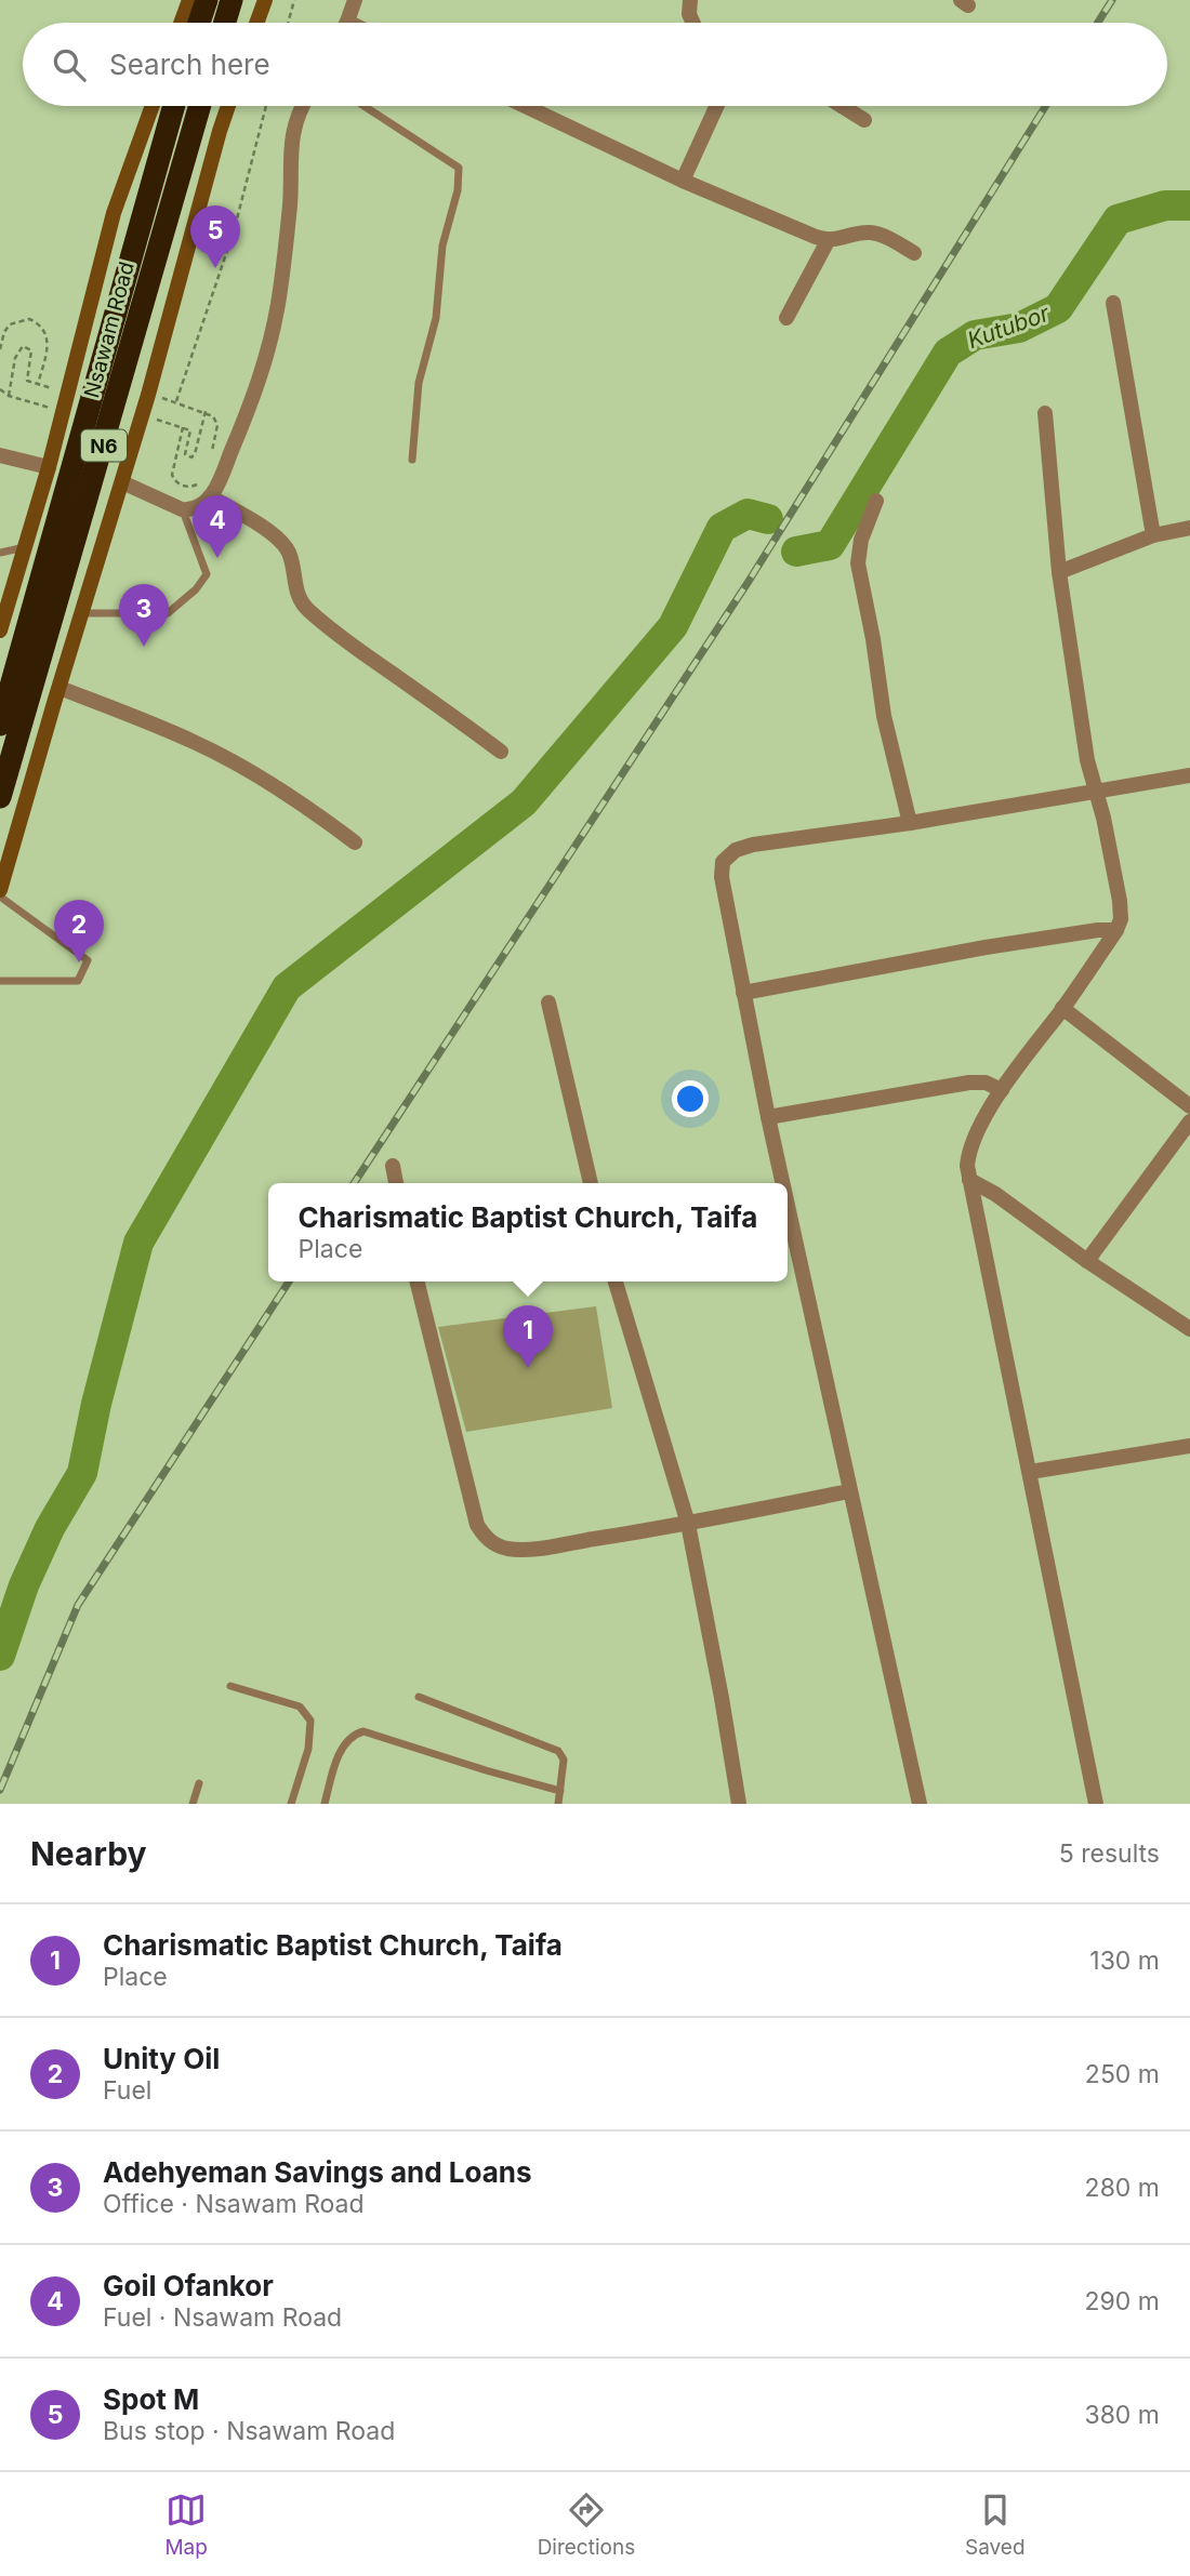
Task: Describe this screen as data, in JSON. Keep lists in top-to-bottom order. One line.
{"streets":{"highway":["Nsawam Road","N6"]},"water":["Kutubor"],"page":{"search":"Search here","pins":["5","4","3","2","1"],"popup":["Charismatic Baptist Church, Taifa","Place"],"heading":["Nearby","5 results"],"list":[{"mark":"1","name":"Charismatic Baptist Church, Taifa","note":"Place","value":"130 m"},{"mark":"2","name":"Unity Oil","note":"Fuel","value":"250 m"},{"mark":"3","name":"Adehyeman Savings and Loans","note":"Office · Nsawam Road","value":"280 m"},{"mark":"4","name":"Goil Ofankor","note":"Fuel · Nsawam Road","value":"290 m"},{"mark":"5","name":"Spot M","note":"Bus stop · Nsawam Road","value":"380 m"}],"nav":["Map","Directions","Saved"]}}
